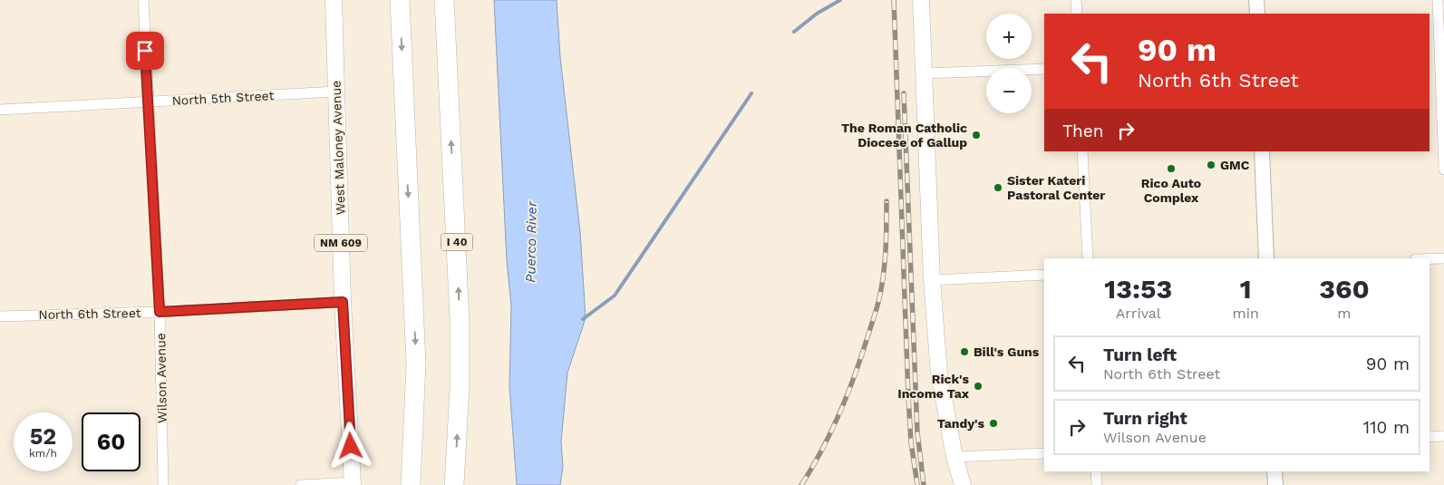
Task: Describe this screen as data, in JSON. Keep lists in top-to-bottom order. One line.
{"streets":{"highway":["I 40"],"main road":["West Maloney Avenue","NM 609"],"street":["North 5th Street","North 6th Street","Wilson Avenue"]},"crossings":[["North 5th Street","West Maloney Avenue"],["North 5th Street","Wilson Avenue"],["West Maloney Avenue","North 6th Street"],["North 6th Street","Wilson Avenue"]],"water":["Puerco River"],"places":["The Roman Catholic Diocese of Gallup","GMC","Rico Auto Complex","Sister Kateri Pastoral Center","Bill's Guns","Rick's Income Tax","Tandy's"],"page":{"map_buttons":["+","−"],"turn":["90 m","North 6th Street"],"then":"Then","eta":["13:53","Arrival","1","min","360","m"],"list":[{"name":"Turn left","note":"North 6th Street","value":"90 m"},{"name":"Turn right","note":"Wilson Avenue","value":"110 m"}],"speed":"52 km/h","limit":"60"}}
